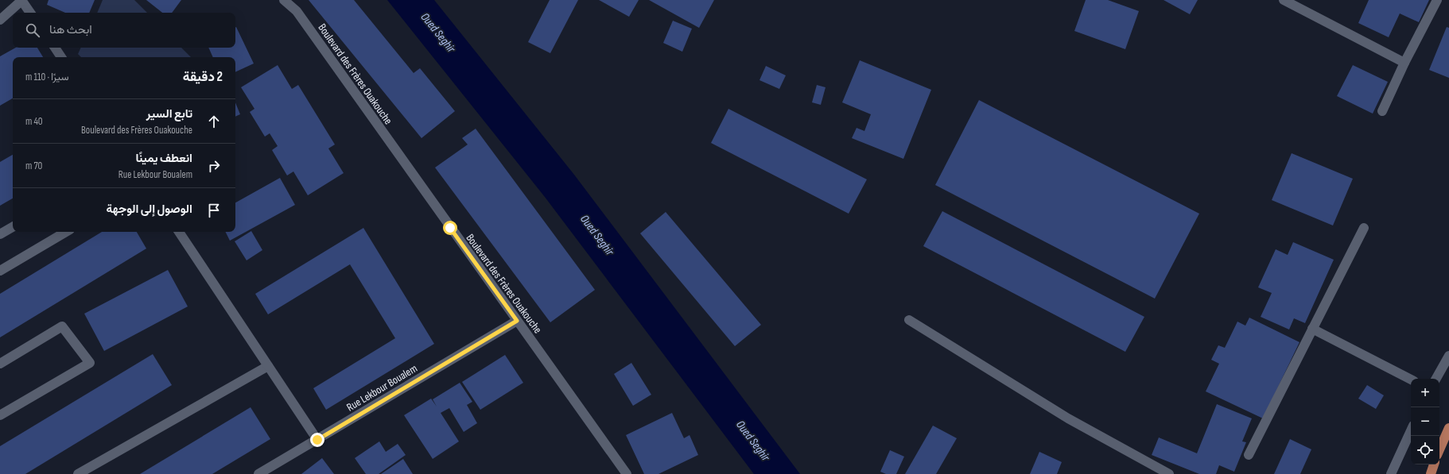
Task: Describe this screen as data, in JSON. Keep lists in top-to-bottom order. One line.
{"streets":{"street":["Boulevard des Frères Ouakouche","Rue Lekbour Boualem"]},"crossings":[["Boulevard des Frères Ouakouche","Rue Lekbour Boualem"]],"water":["Oued Seghir"],"page":{"search":"ابحث هنا","heading":["2 دقيقة","سيرًا · 110 m"],"list":[["تابع السير","Boulevard des Frères Ouakouche","40 m"],["انعطف يمينًا","Rue Lekbour Boualem","70 m"],"الوصول إلى الوجهة"],"map_buttons":["+","−"]}}
